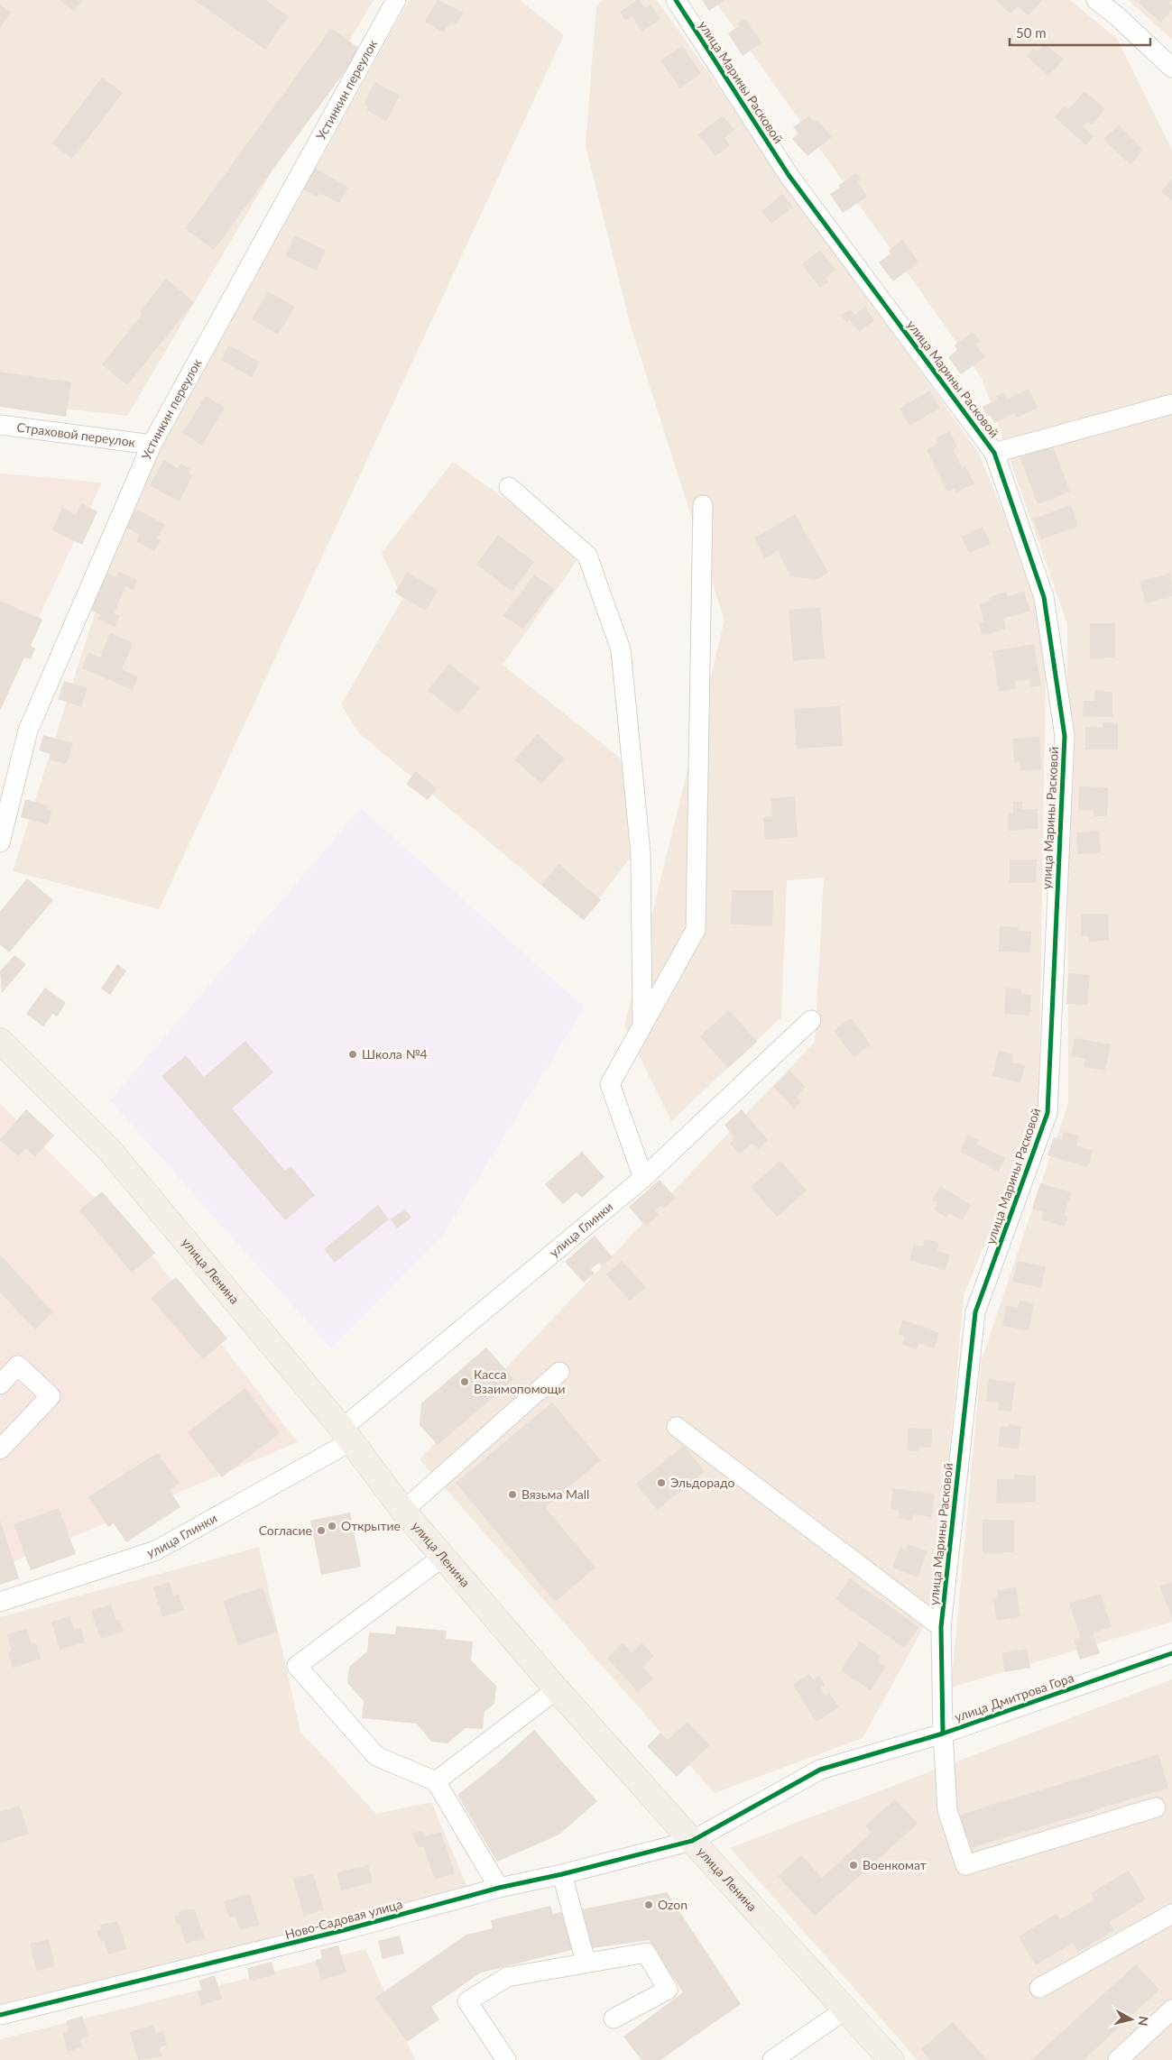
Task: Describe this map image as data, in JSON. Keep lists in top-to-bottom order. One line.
{"streets":{"main road":["улица Ленина"],"street":["улица Марины Расковой","Устинкин переулок","Страховой переулок","улица Глинки","улица Дмитрова Гора","Ново-Садовая улица"]},"crossings":[["улица Марины Расковой","улица Дмитрова Гора"],["Устинкин переулок","Страховой переулок"],["улица Глинки","улица Ленина"],["улица Ленина","улица Дмитрова Гора"],["улица Ленина","Ново-Садовая улица"],["улица Дмитрова Гора","Ново-Садовая улица"]],"places":["Школа №4","Касса Взаимопомощи","Эльдорадо","Вязьма Mall","Открытие","Согласие","Военкомат","Ozon"],"scale_bar":"50 m","north":"right"}
